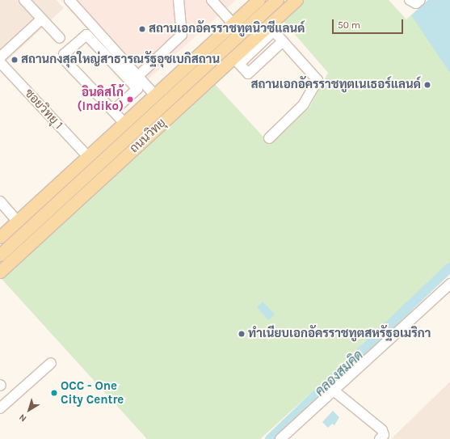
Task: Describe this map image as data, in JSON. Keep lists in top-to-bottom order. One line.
{"streets":{"main road":["ถนนวิทยุ"],"street":["ซอยวิทยุ 1"]},"crossings":[["ซอยวิทยุ 1","ถนนวิทยุ"]],"water":["คลองสมคิด"],"places":["สถานเอกอัครราชทูตนิวซีแลนด์","สถานกงสุลใหญ่สาธารณรัฐอุซเบกิสถาน","สถานเอกอัครราชทูตเนเธอร์แลนด์","อินดิสโก้ (Indiko)","ทำเนียบเอกอัครราชทูตสหรัฐอเมริกา","OCC - One City Centre"],"scale_bar":"50 m","north":"bottom left"}
